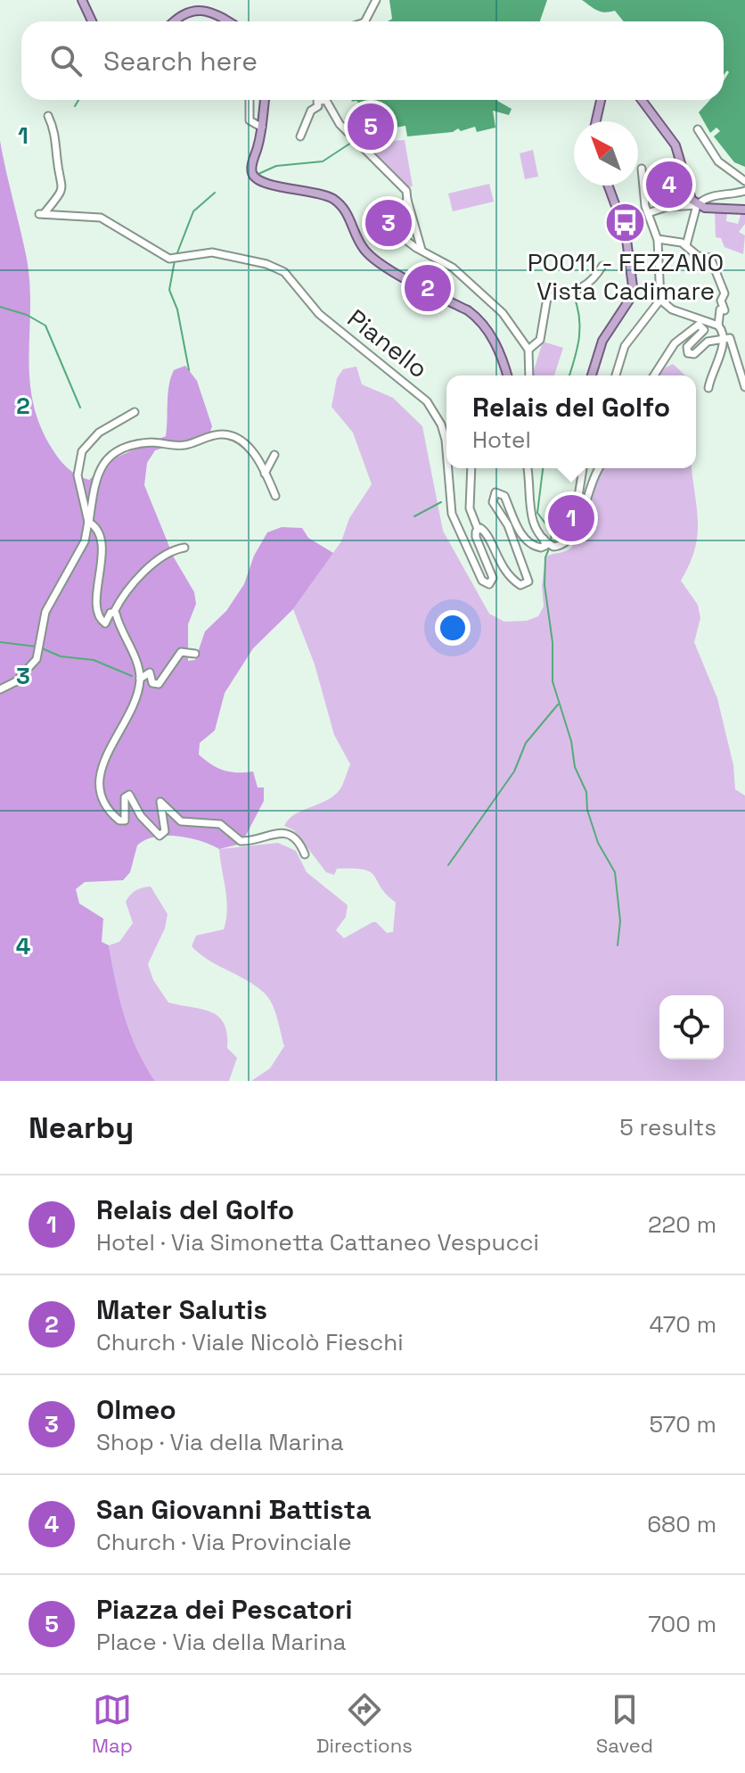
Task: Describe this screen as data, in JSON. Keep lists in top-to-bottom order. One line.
{"streets":{"street":["Pianello"]},"places":{"bus stop":["PO011 - FEZZANO Vista Cadimare"]},"north":"top left","page":{"search":"Search here","pins":["5","4","3","2","1"],"popup":["Relais del Golfo","Hotel"],"heading":["Nearby","5 results"],"list":[{"mark":"1","name":"Relais del Golfo","note":"Hotel · Via Simonetta Cattaneo Vespucci","value":"220 m"},{"mark":"2","name":"Mater Salutis","note":"Church · Viale Nicolò Fieschi","value":"470 m"},{"mark":"3","name":"Olmeo","note":"Shop · Via della Marina","value":"570 m"},{"mark":"4","name":"San Giovanni Battista","note":"Church · Via Provinciale","value":"680 m"},{"mark":"5","name":"Piazza dei Pescatori","note":"Place · Via della Marina","value":"700 m"}],"nav":["Map","Directions","Saved"]},"grid":{"rows":["1","2","3","4"]}}
